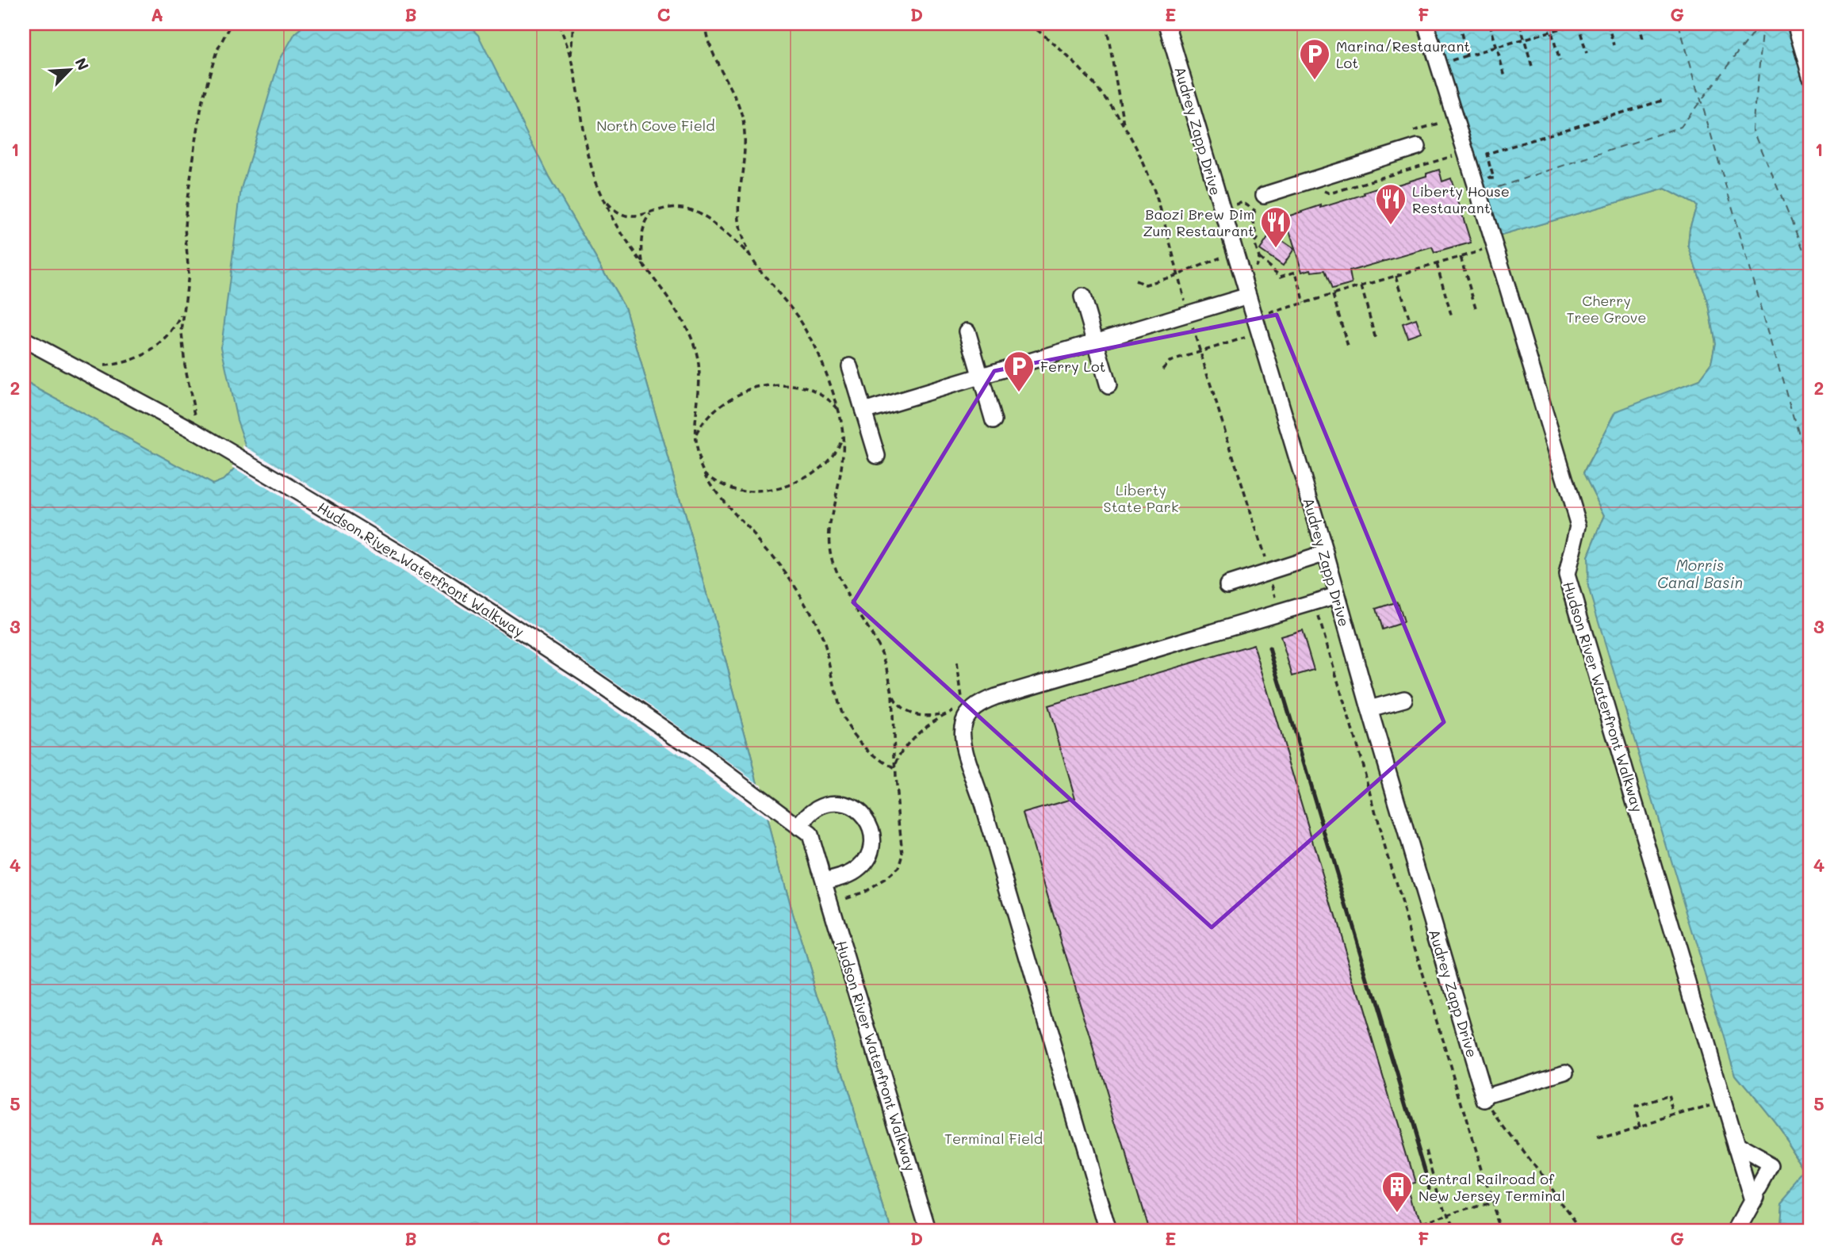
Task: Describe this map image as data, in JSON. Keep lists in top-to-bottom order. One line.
{"streets":{"street":["Audrey Zapp Drive","Hudson River Waterfront Walkway"]},"water":["Morris Canal Basin"],"parks":["North Cove Field","Cherry Tree Grove","Liberty State Park","Terminal Field"],"places":{"parking":["Marina/Restaurant Lot","Ferry Lot"],"restaurant":["Liberty House Restaurant","Baozi Brew Dim Zum Restaurant"],"building":["Central Railroad of New Jersey Terminal"]},"north":"top right","grid":{"columns":["A","B","C","D","E","F","G"],"rows":["1","2","3","4","5"]}}
